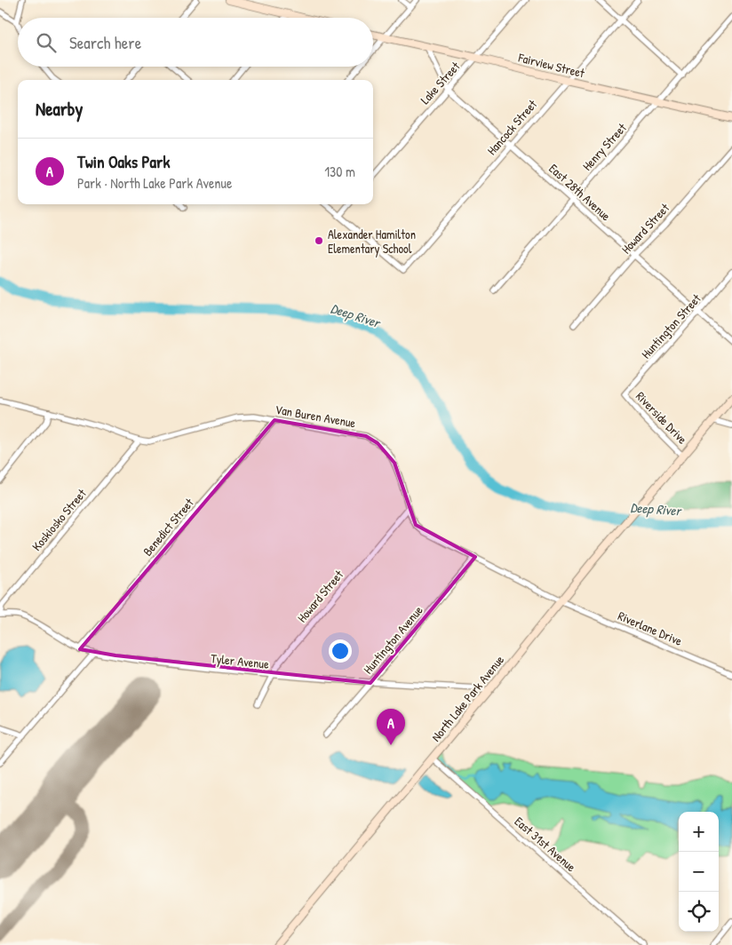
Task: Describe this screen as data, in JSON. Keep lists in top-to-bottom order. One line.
{"streets":{"street":["Fairview Street","Lake Street","Hancock Street","Henry Street","East 28th Avenue","Howard Street","Huntington Street","Van Buren Avenue","Riverside Drive","Koskiosko Street","Benedict Street","Riverlane Drive","Huntington Avenue","Tyler Avenue","North Lake Park Avenue","East 31st Avenue"]},"crossings":[["Fairview Street","Lake Street"],["Fairview Street","Hancock Street"],["Fairview Street","Henry Street"],["Fairview Street","East 28th Avenue"],["Lake Street","East 28th Avenue"],["Hancock Street","East 28th Avenue"],["Henry Street","East 28th Avenue"],["East 28th Avenue","Howard Street"],["East 28th Avenue","Huntington Street"],["Howard Street","Van Buren Avenue"],["Howard Street","Tyler Avenue"],["Huntington Street","Riverside Drive"],["Van Buren Avenue","Koskiosko Street"],["Van Buren Avenue","Benedict Street"],["Van Buren Avenue","Riverlane Drive"],["Van Buren Avenue","Huntington Avenue"],["Van Buren Avenue","North Lake Park Avenue"],["Riverside Drive","North Lake Park Avenue"],["Koskiosko Street","Tyler Avenue"],["Benedict Street","Tyler Avenue"],["Riverlane Drive","North Lake Park Avenue"],["Huntington Avenue","Tyler Avenue"],["Tyler Avenue","North Lake Park Avenue"],["North Lake Park Avenue","East 31st Avenue"]],"water":["Deep River"],"places":["Alexander Hamilton Elementary School"],"page":{"search":"Search here","heading":"Nearby","list":[{"mark":"A","name":"Twin Oaks Park","note":"Park · North Lake Park Avenue","value":"130 m"}],"pins":"A","map_buttons":["+","−"]}}
